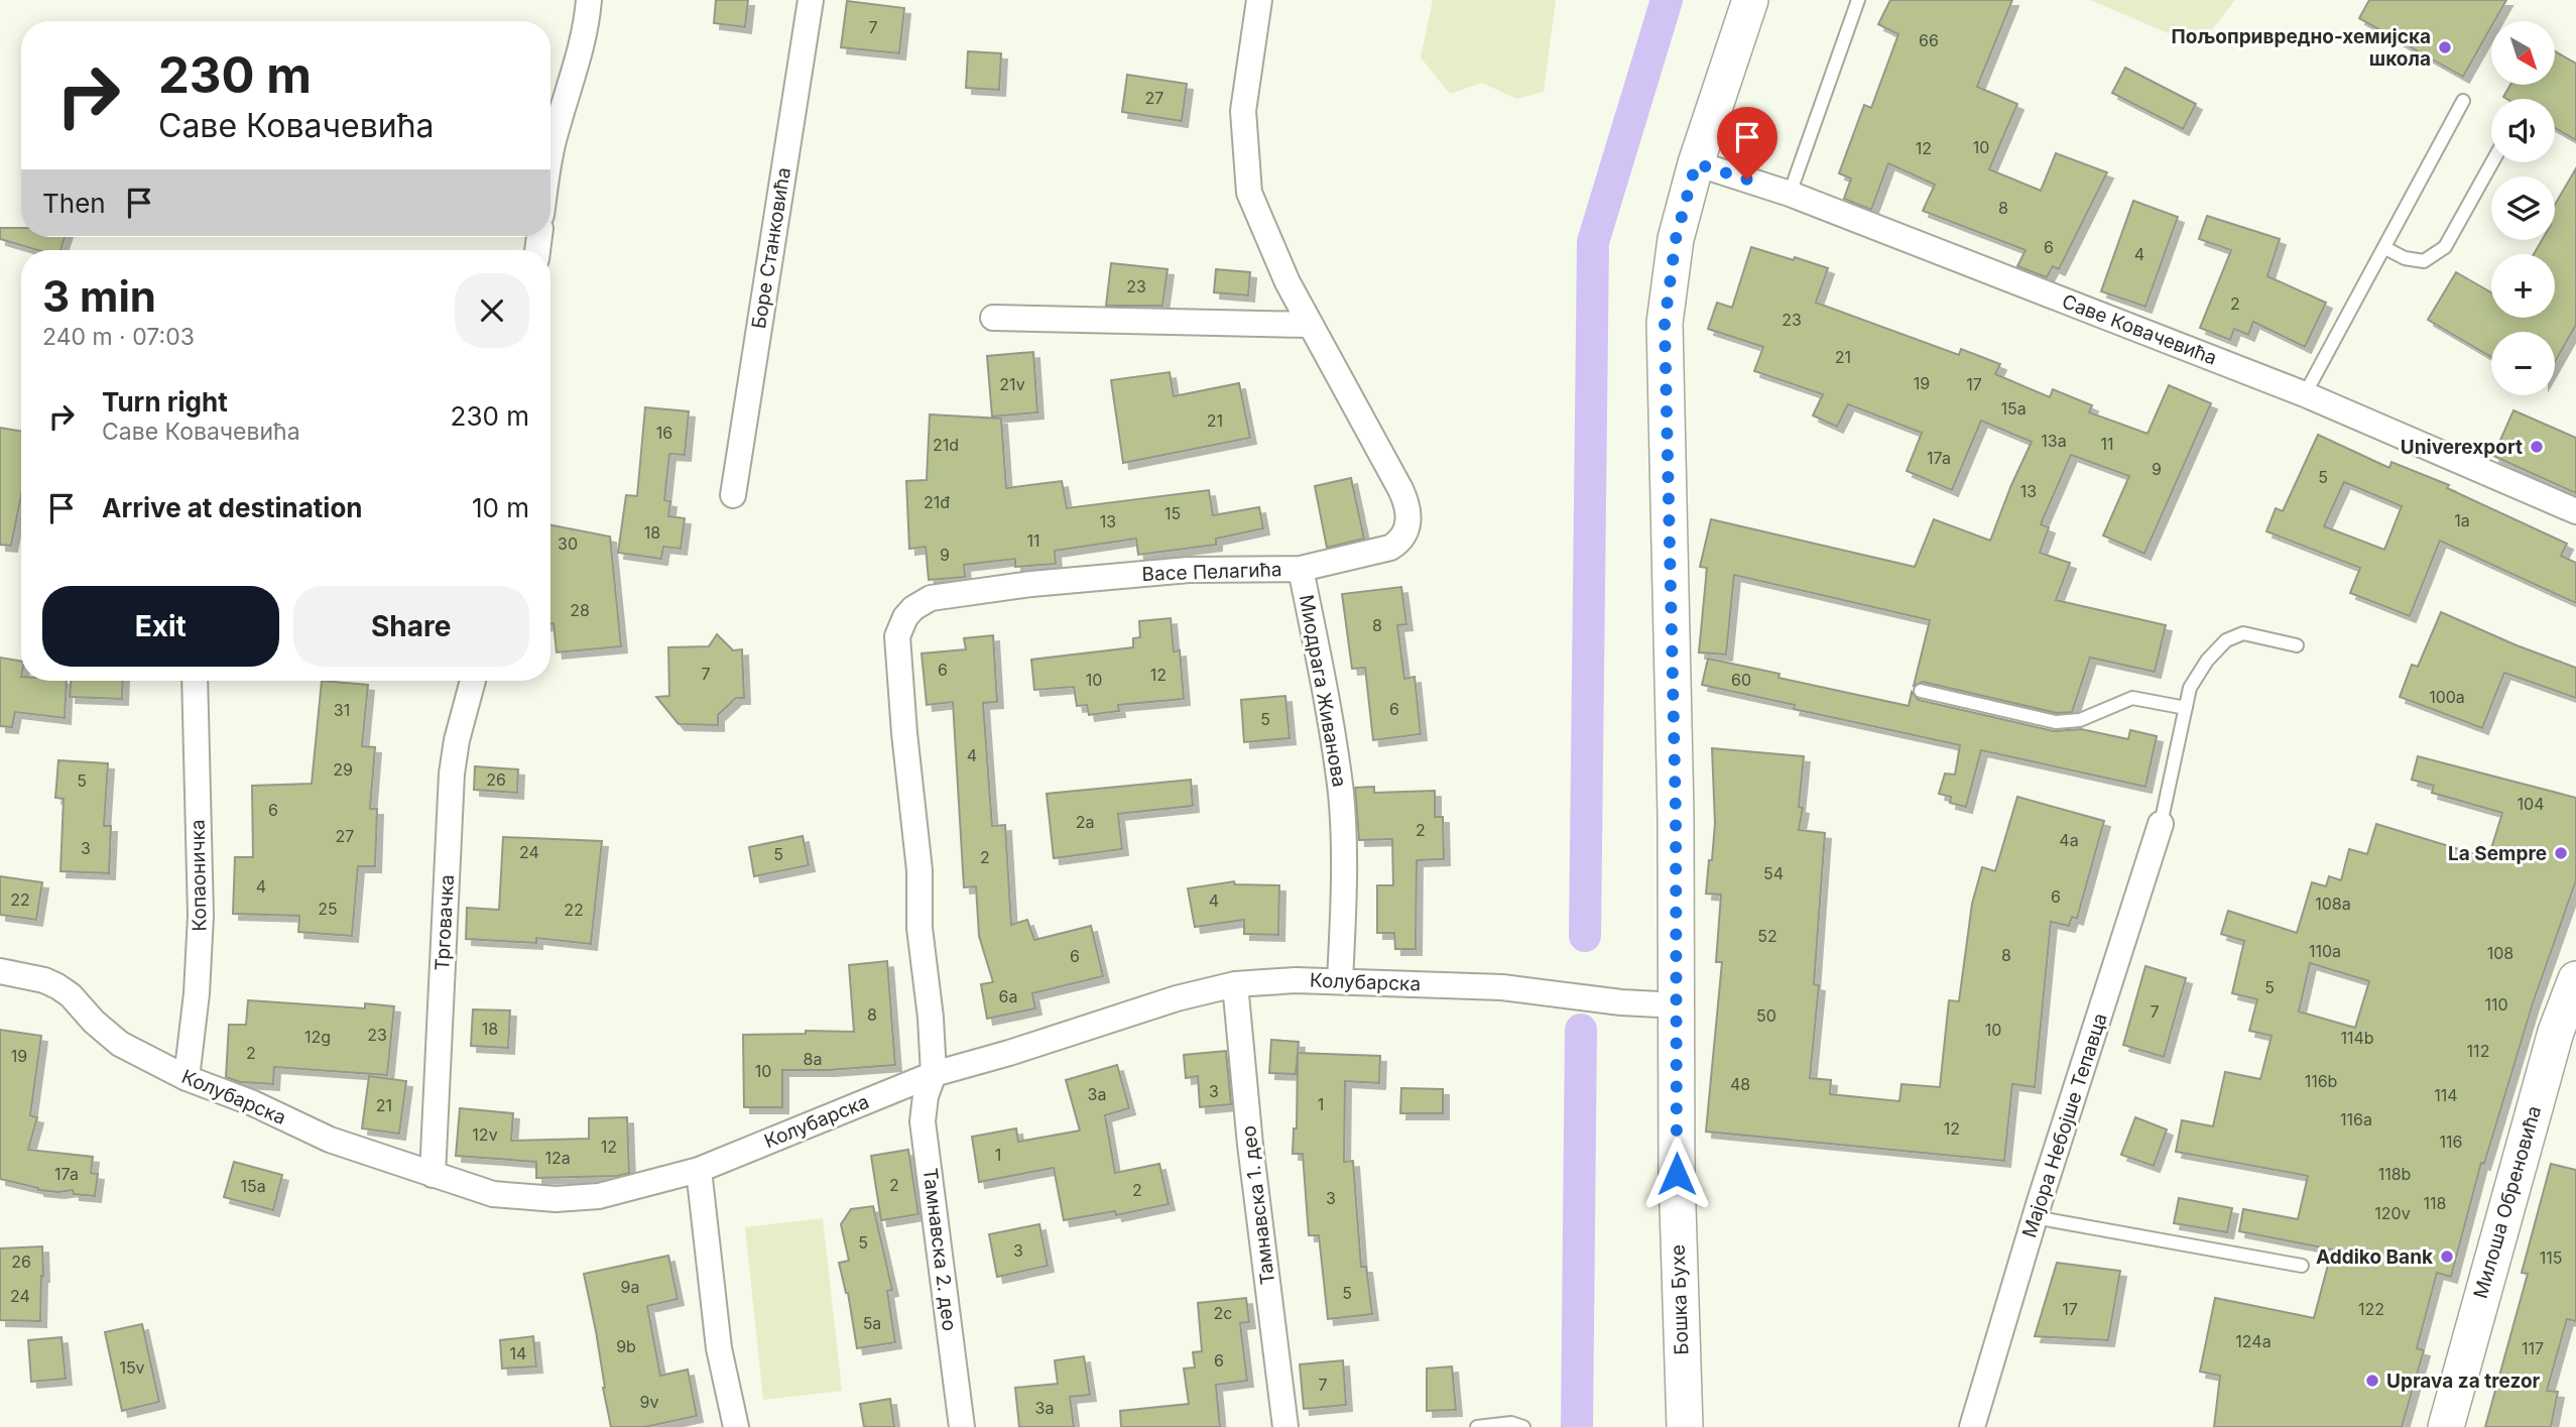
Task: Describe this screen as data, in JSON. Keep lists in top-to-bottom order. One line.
{"streets":{"main road":["Милоша Обреновића","Бошка Бухе"],"street":["Боре Станковића","Саве Ковачевића","Васе Пелагића","Миодрага Живанова","Копаоничка","Трговачка","Колубарска","Мајора Небојше Тепавца","Тамнавска 1. део","Тамнавска 2. део"]},"crossings":[["Саве Ковачевића","Бошка Бухе"],["Васе Пелагића","Миодрага Живанова"],["Васе Пелагића","Колубарска"],["Васе Пелагића","Тамнавска 2. део"],["Миодрага Живанова","Колубарска"],["Копаоничка","Колубарска"],["Трговачка","Колубарска"],["Колубарска","Тамнавска 1. део"],["Колубарска","Тамнавска 2. део"],["Колубарска","Бошка Бухе"]],"places":["Пољопривредно-хемијска школа","Univerexport","La Sempre","Addiko Bank","Uprava za trezor"],"house_numbers":["7","66","27","10","12","8","6","4","23","2","23","21","19","21v","17","15a","21","16","13a","11","21d","17a","9","5","13","21đ","15","1a","13","18","11","30","9","28","8","6","7","12","10","60","100a","6","31","5","4","29","26","5","104","6","2a","2","27","4a","3","24","5","2","54","4","6","22","4","108a","25","22","52","110a","108","8","6","5","6a","110","7","8","50","18","10","23","12g","114b","112","2","19","8a","10","116b","48","3","3a","114","1","21","116a","12","12v","116","12","1","12a","17a","118b","2","15a","2","3","118","120v","5","3","115","26","9a","5","24","17","122","2c","5a","124a","9b","117","14","6","15v","7","9v","3a"],"north":"bottom right","page":{"map_buttons":["+","−"],"turn":["230 m","Саве Ковачевића"],"then":"Then","heading":["3 min","240 m · 07:03"],"list":[{"name":"Turn right","note":"Саве Ковачевића","value":"230 m"},{"name":"Arrive at destination","value":"10 m"}],"buttons":["Exit","Share"]}}
